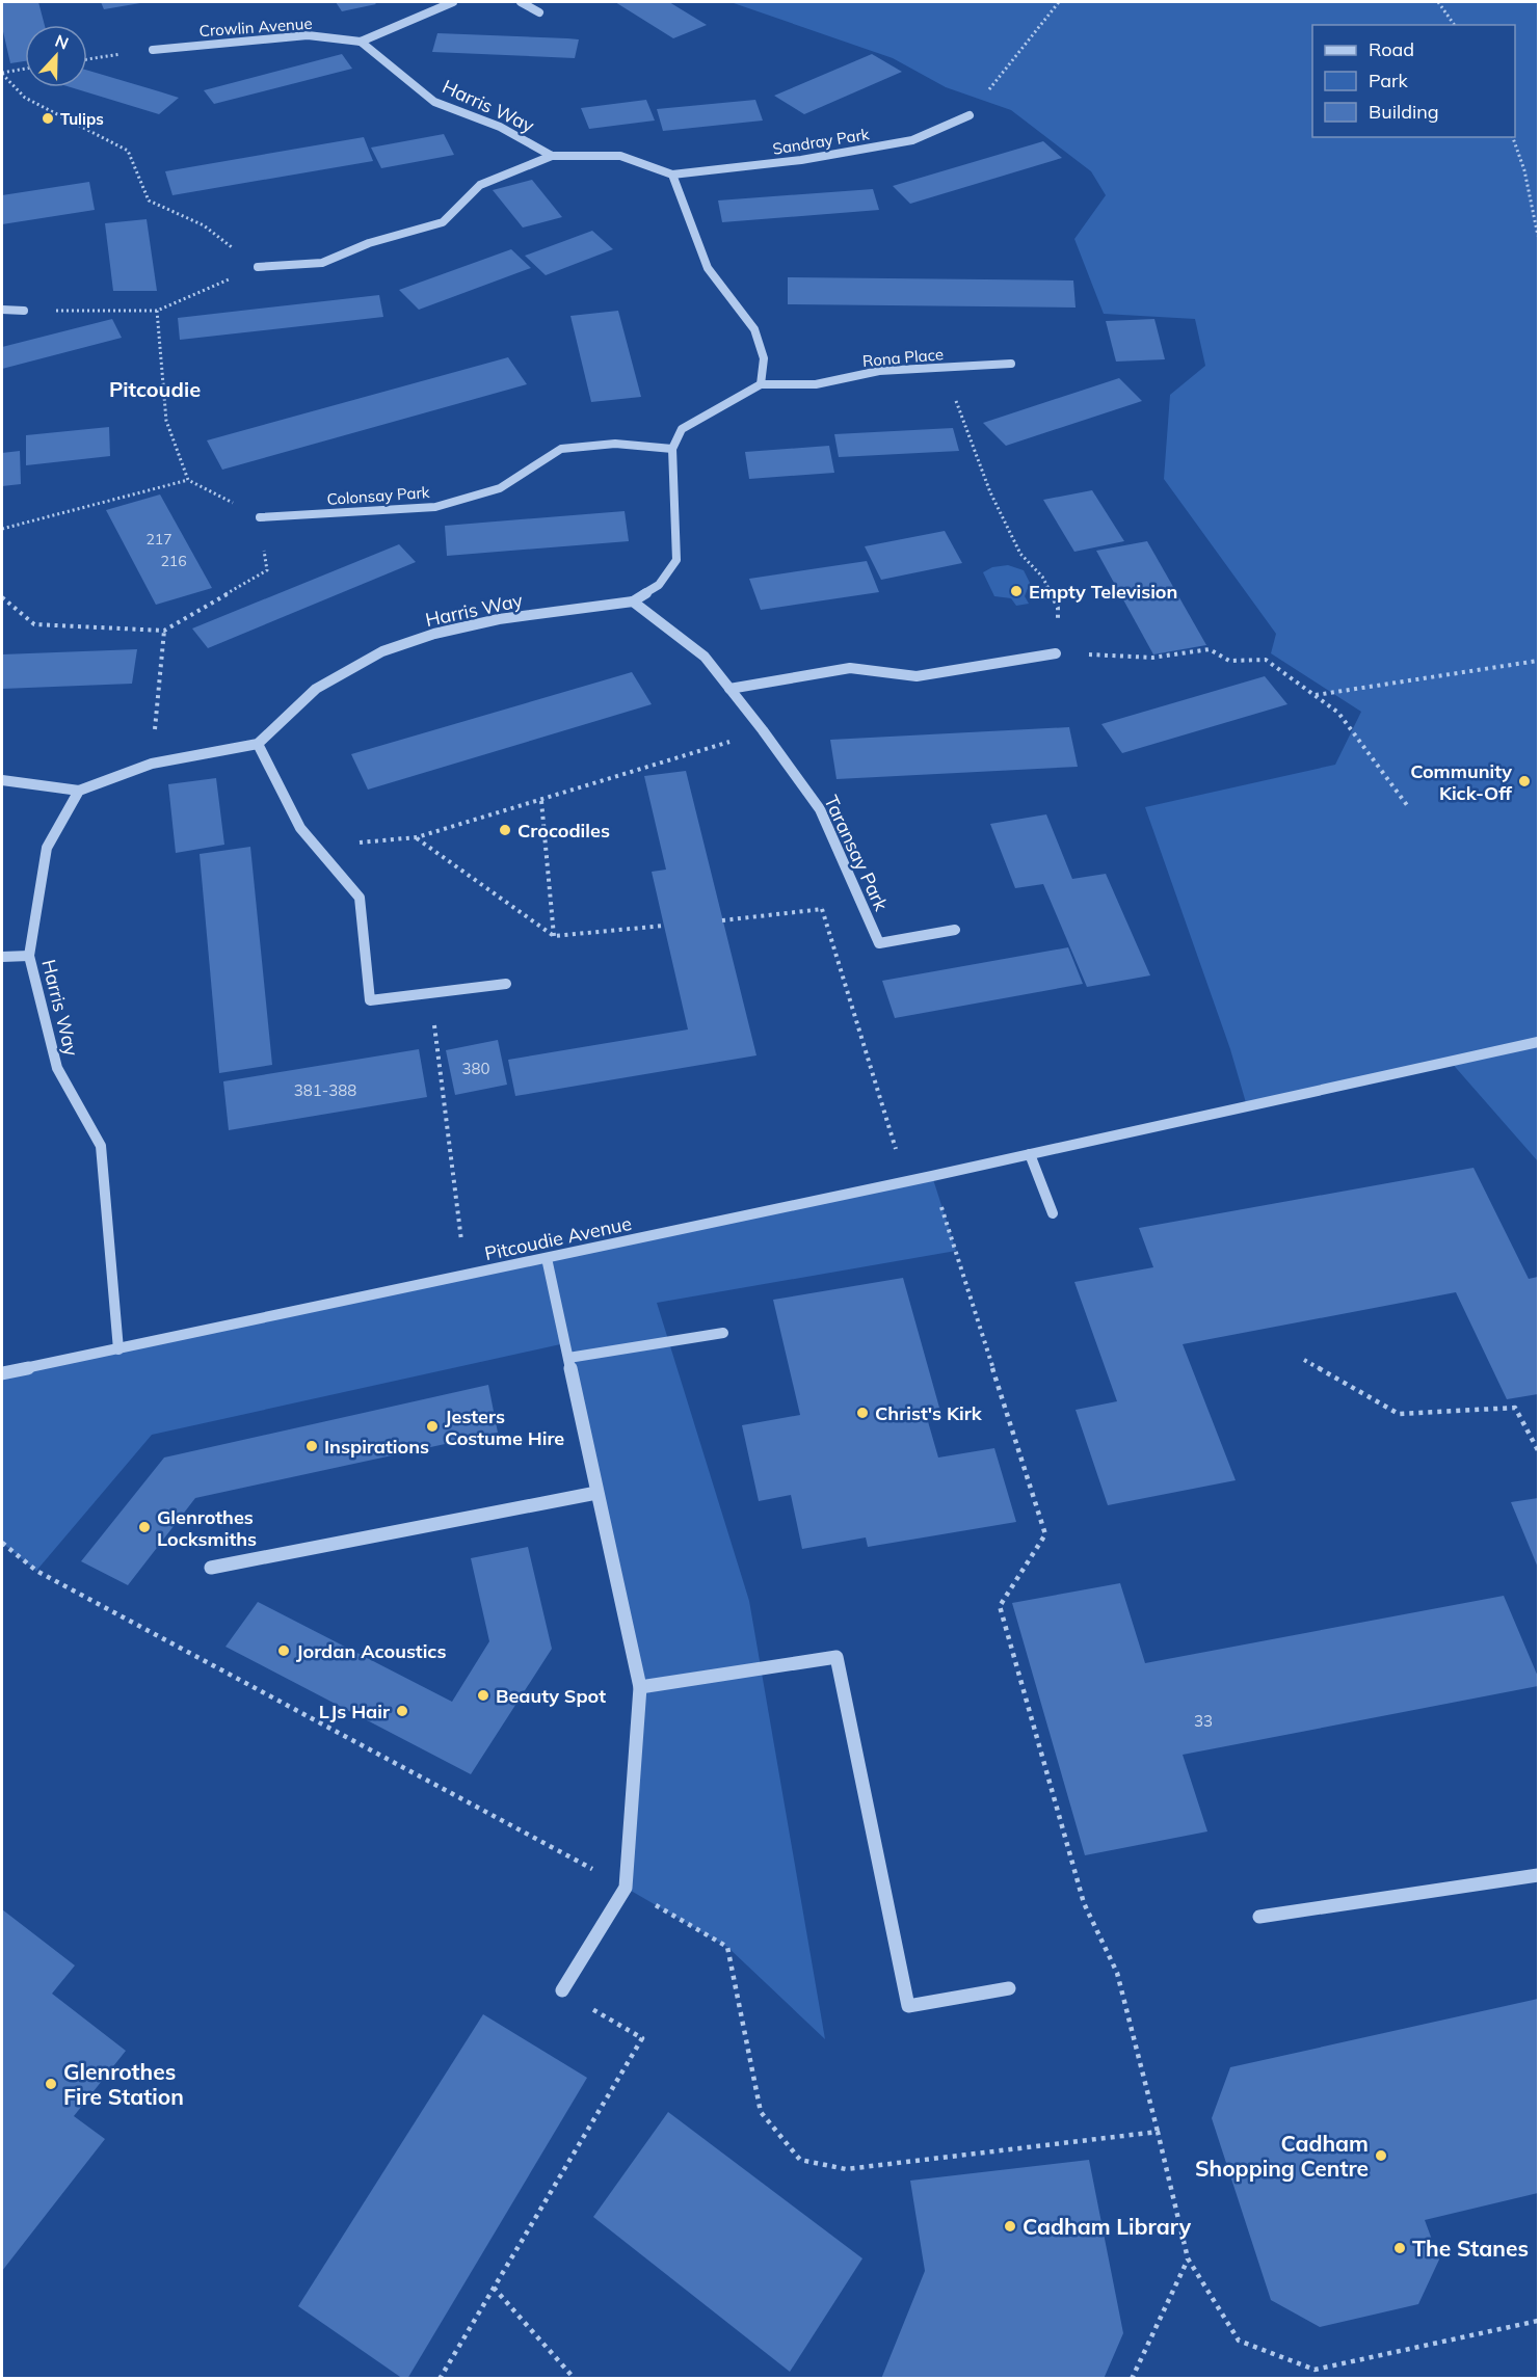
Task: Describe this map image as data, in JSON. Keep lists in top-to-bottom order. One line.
{"streets":{"street":["Crowlin Avenue","Harris Way","Sandray Park","Rona Place","Colonsay Park","Taransay Park","Pitcoudie Avenue"]},"crossings":[["Crowlin Avenue","Harris Way"],["Harris Way","Sandray Park"],["Harris Way","Colonsay Park"],["Harris Way","Taransay Park"],["Harris Way","Pitcoudie Avenue"]],"districts":["Pitcoudie"],"places":["Tulips","Empty Television","Community Kick-Off","Crocodiles","Christ's Kirk","Jesters Costume Hire","Inspirations","Glenrothes Locksmiths","Jordan Acoustics","Beauty Spot","LJs Hair","Glenrothes Fire Station","Cadham Shopping Centre","Cadham Library","The Stanes"],"house_numbers":["217","216","380","381-388","33"],"legend":["Road","Park","Building"],"north":"top"}
